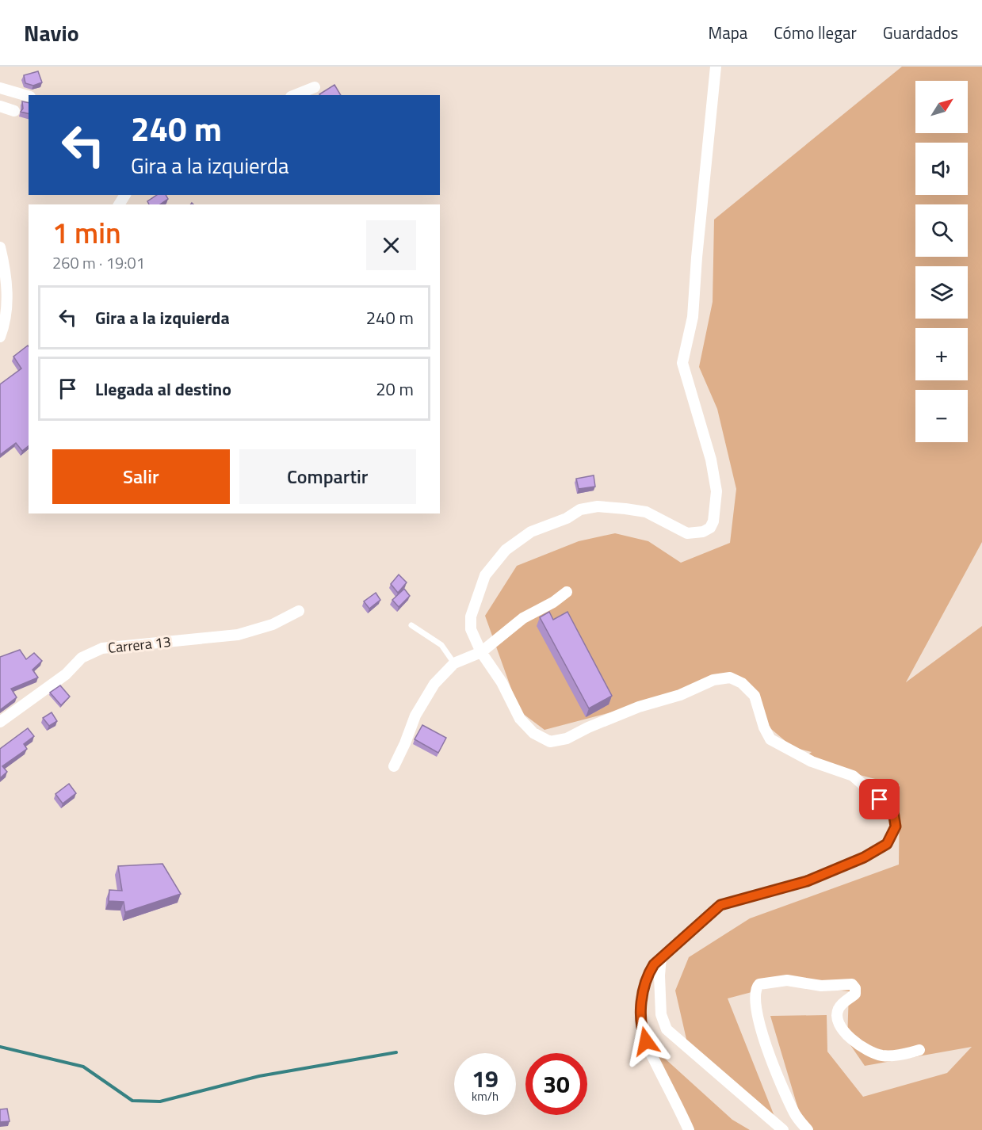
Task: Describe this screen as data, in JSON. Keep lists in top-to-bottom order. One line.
{"streets":{"street":["Carrera 13"]},"north":"top right","page":{"header":"Navio","nav":["Mapa","Cómo llegar","Guardados"],"map_buttons":["+","−"],"turn":["240 m","Gira a la izquierda"],"heading":["1 min","260 m · 19:01"],"list":[{"name":"Gira a la izquierda","value":"240 m"},{"name":"Llegada al destino","value":"20 m"}],"buttons":["Salir","Compartir"],"speed":"19 km/h","limit":"30"}}
